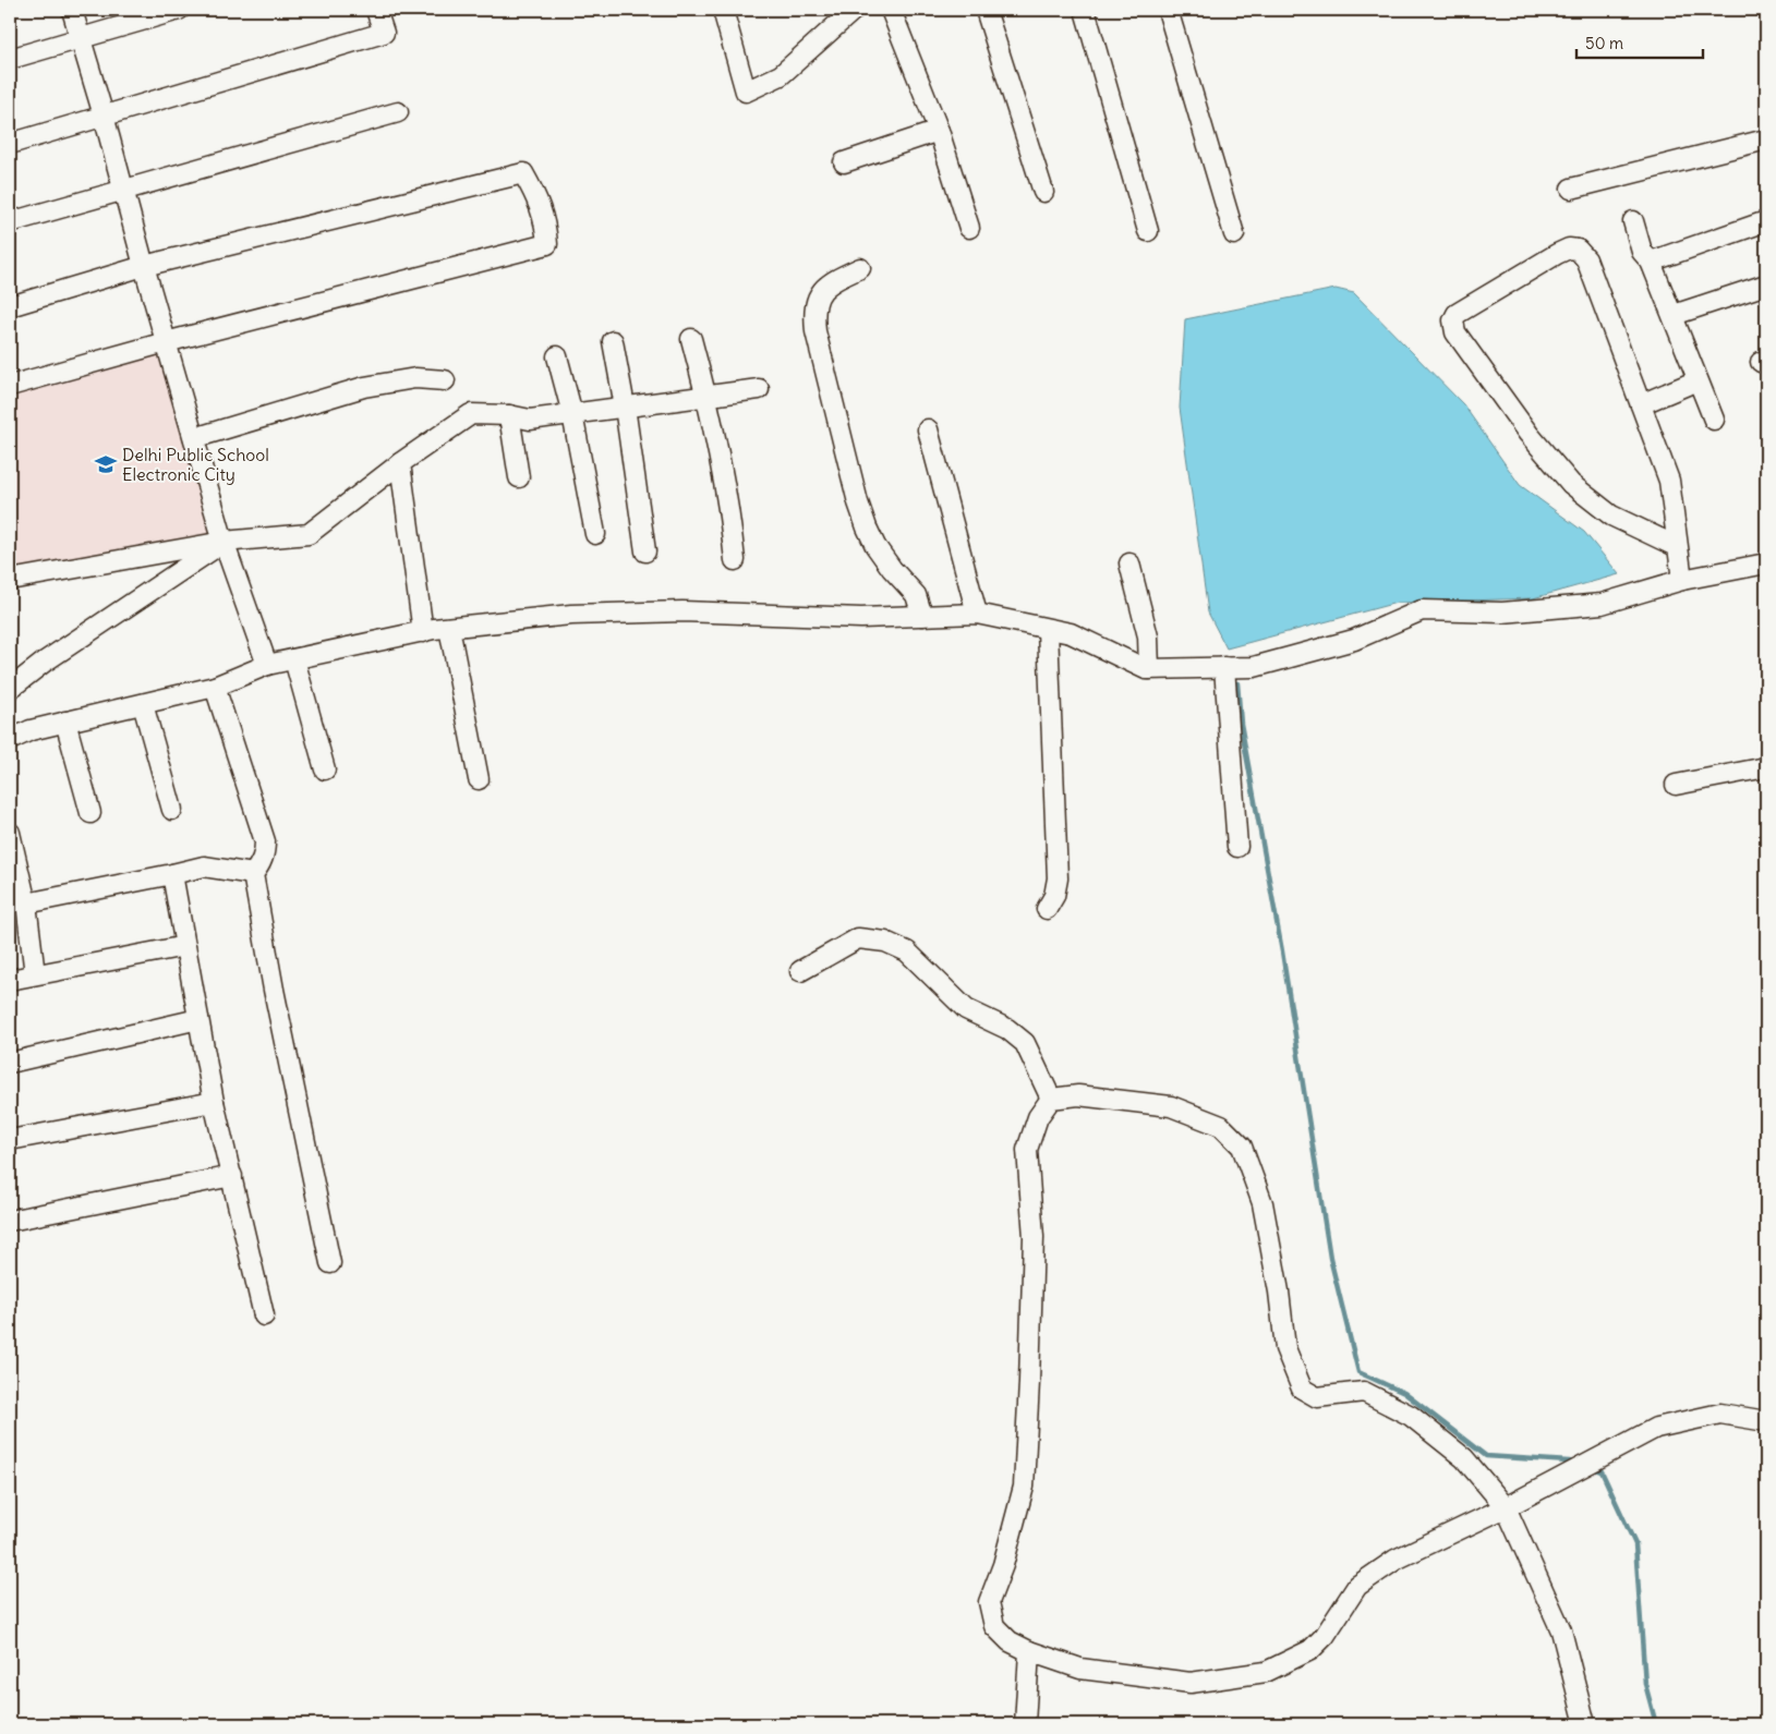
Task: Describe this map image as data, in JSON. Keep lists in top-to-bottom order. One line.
{"places":{"school or university":["Delhi Public School Electronic City"]},"scale_bar":"50 m"}
